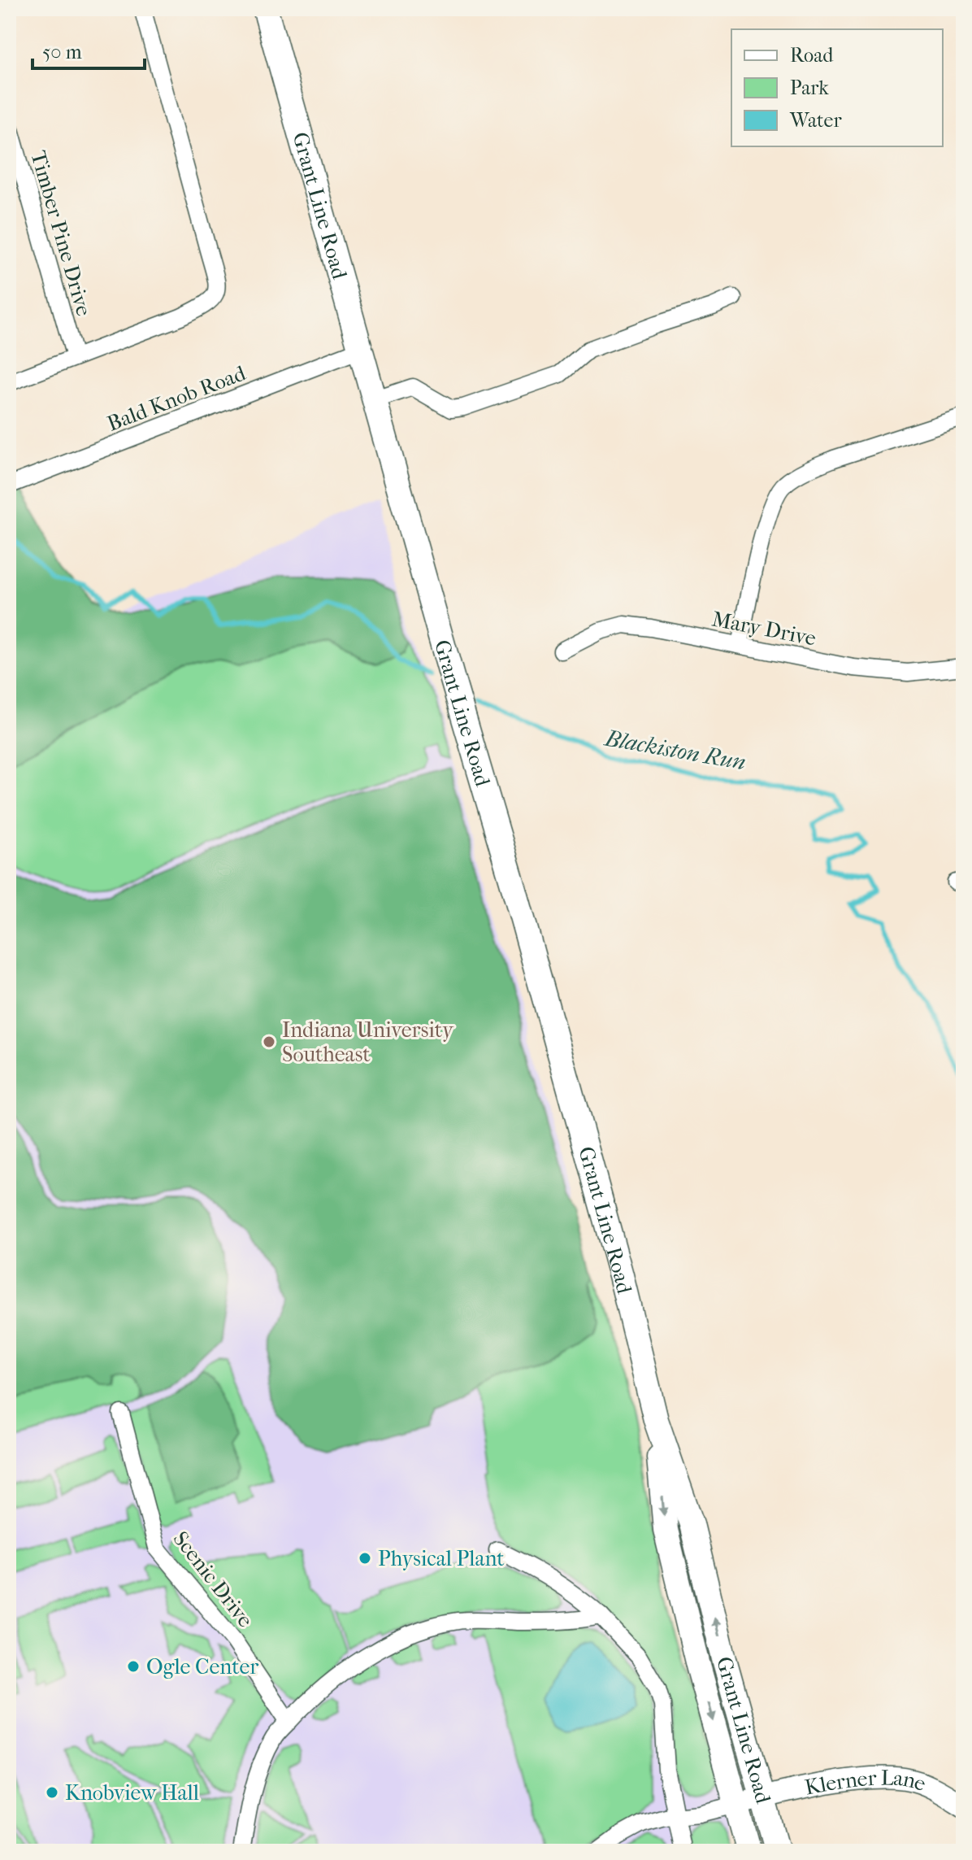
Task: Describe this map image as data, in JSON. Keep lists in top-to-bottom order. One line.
{"streets":{"main road":["Grant Line Road"],"street":["Timber Pine Drive","Bald Knob Road","Mary Drive","Scenic Drive","Klerner Lane"]},"crossings":[["Grant Line Road","Bald Knob Road"],["Grant Line Road","Klerner Lane"]],"water":["Blackiston Run"],"places":["Indiana University Southeast","Physical Plant","Ogle Center","Knobview Hall"],"legend":["Road","Park","Water"],"scale_bar":"50 m"}
